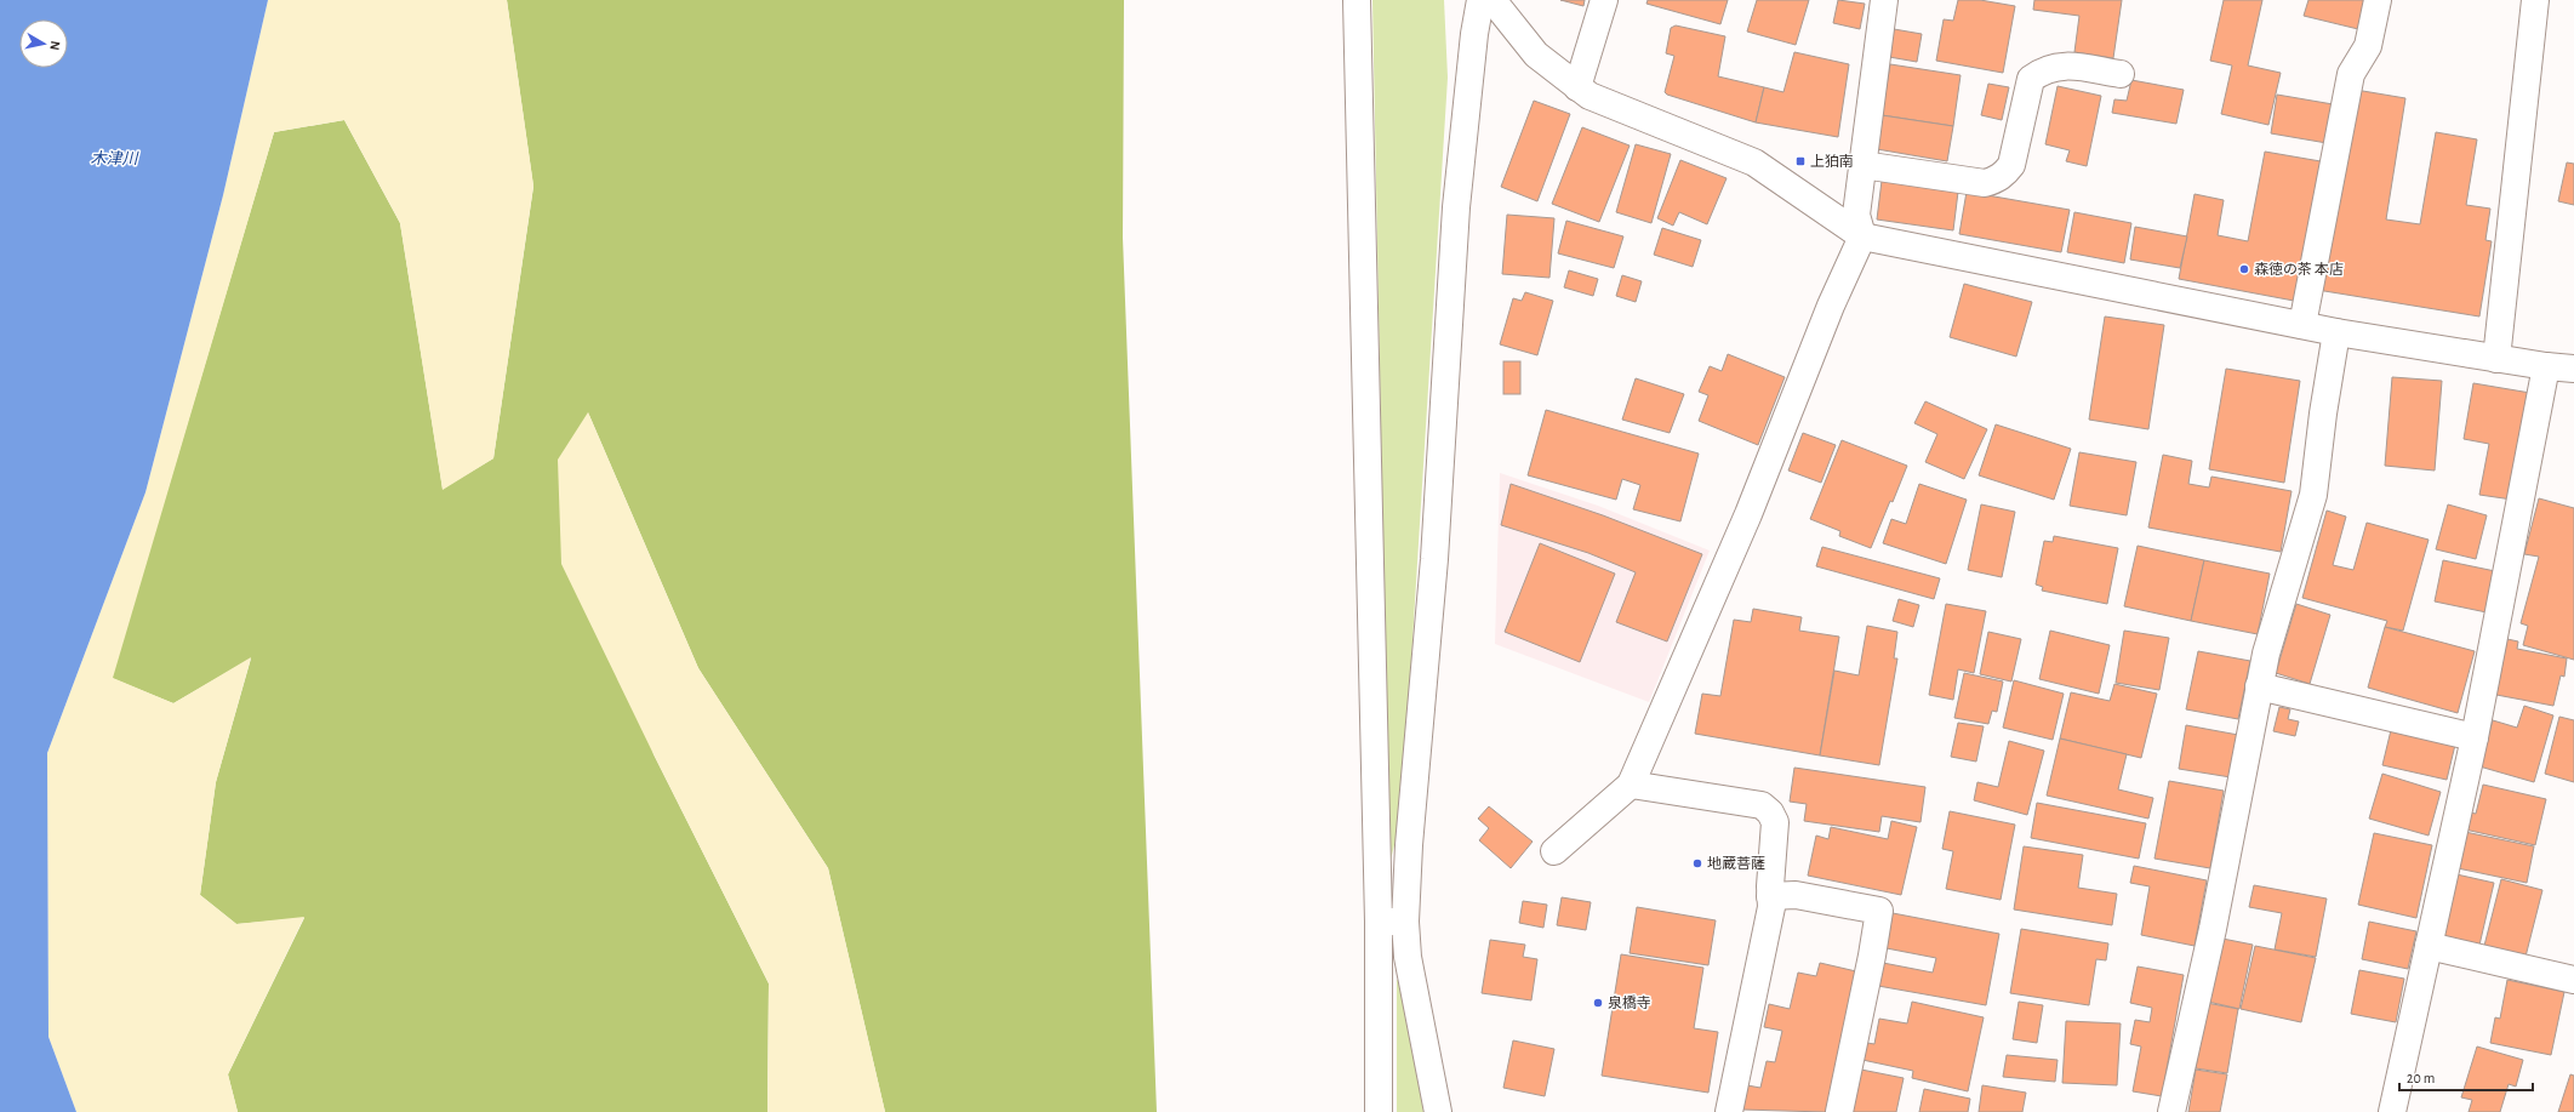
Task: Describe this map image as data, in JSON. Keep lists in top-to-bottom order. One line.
{"water":["木津川"],"places":{"transit":["上狛南"],"other":["森徳の茶 本店","地蔵菩薩","泉橋寺"]},"scale_bar":"20 m","north":"right"}
